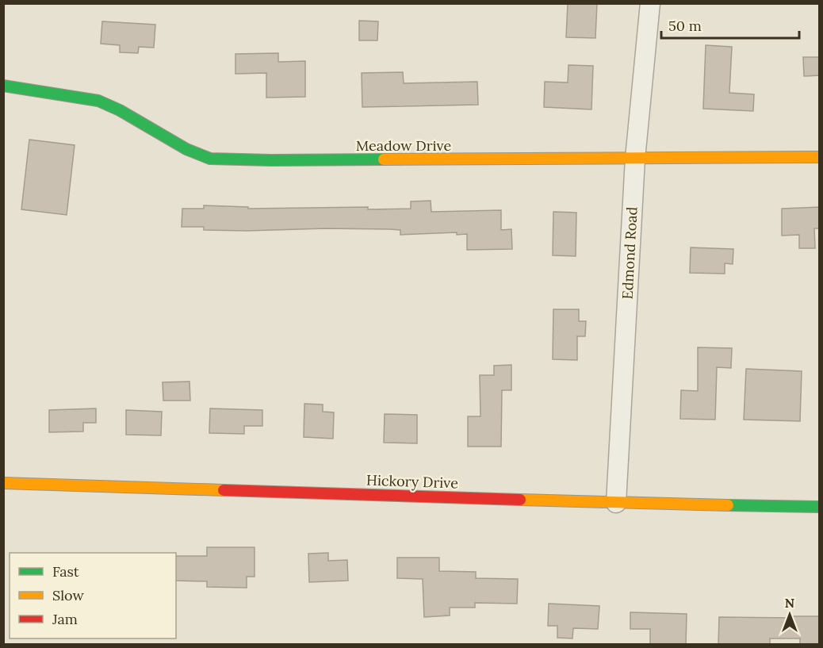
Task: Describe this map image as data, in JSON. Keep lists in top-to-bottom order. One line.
{"streets":{"street":["Meadow Drive","Edmond Road","Hickory Drive"]},"crossings":[["Meadow Drive","Edmond Road"],["Edmond Road","Hickory Drive"]],"legend":["Fast","Slow","Jam"],"scale_bar":"50 m","north":"top"}
